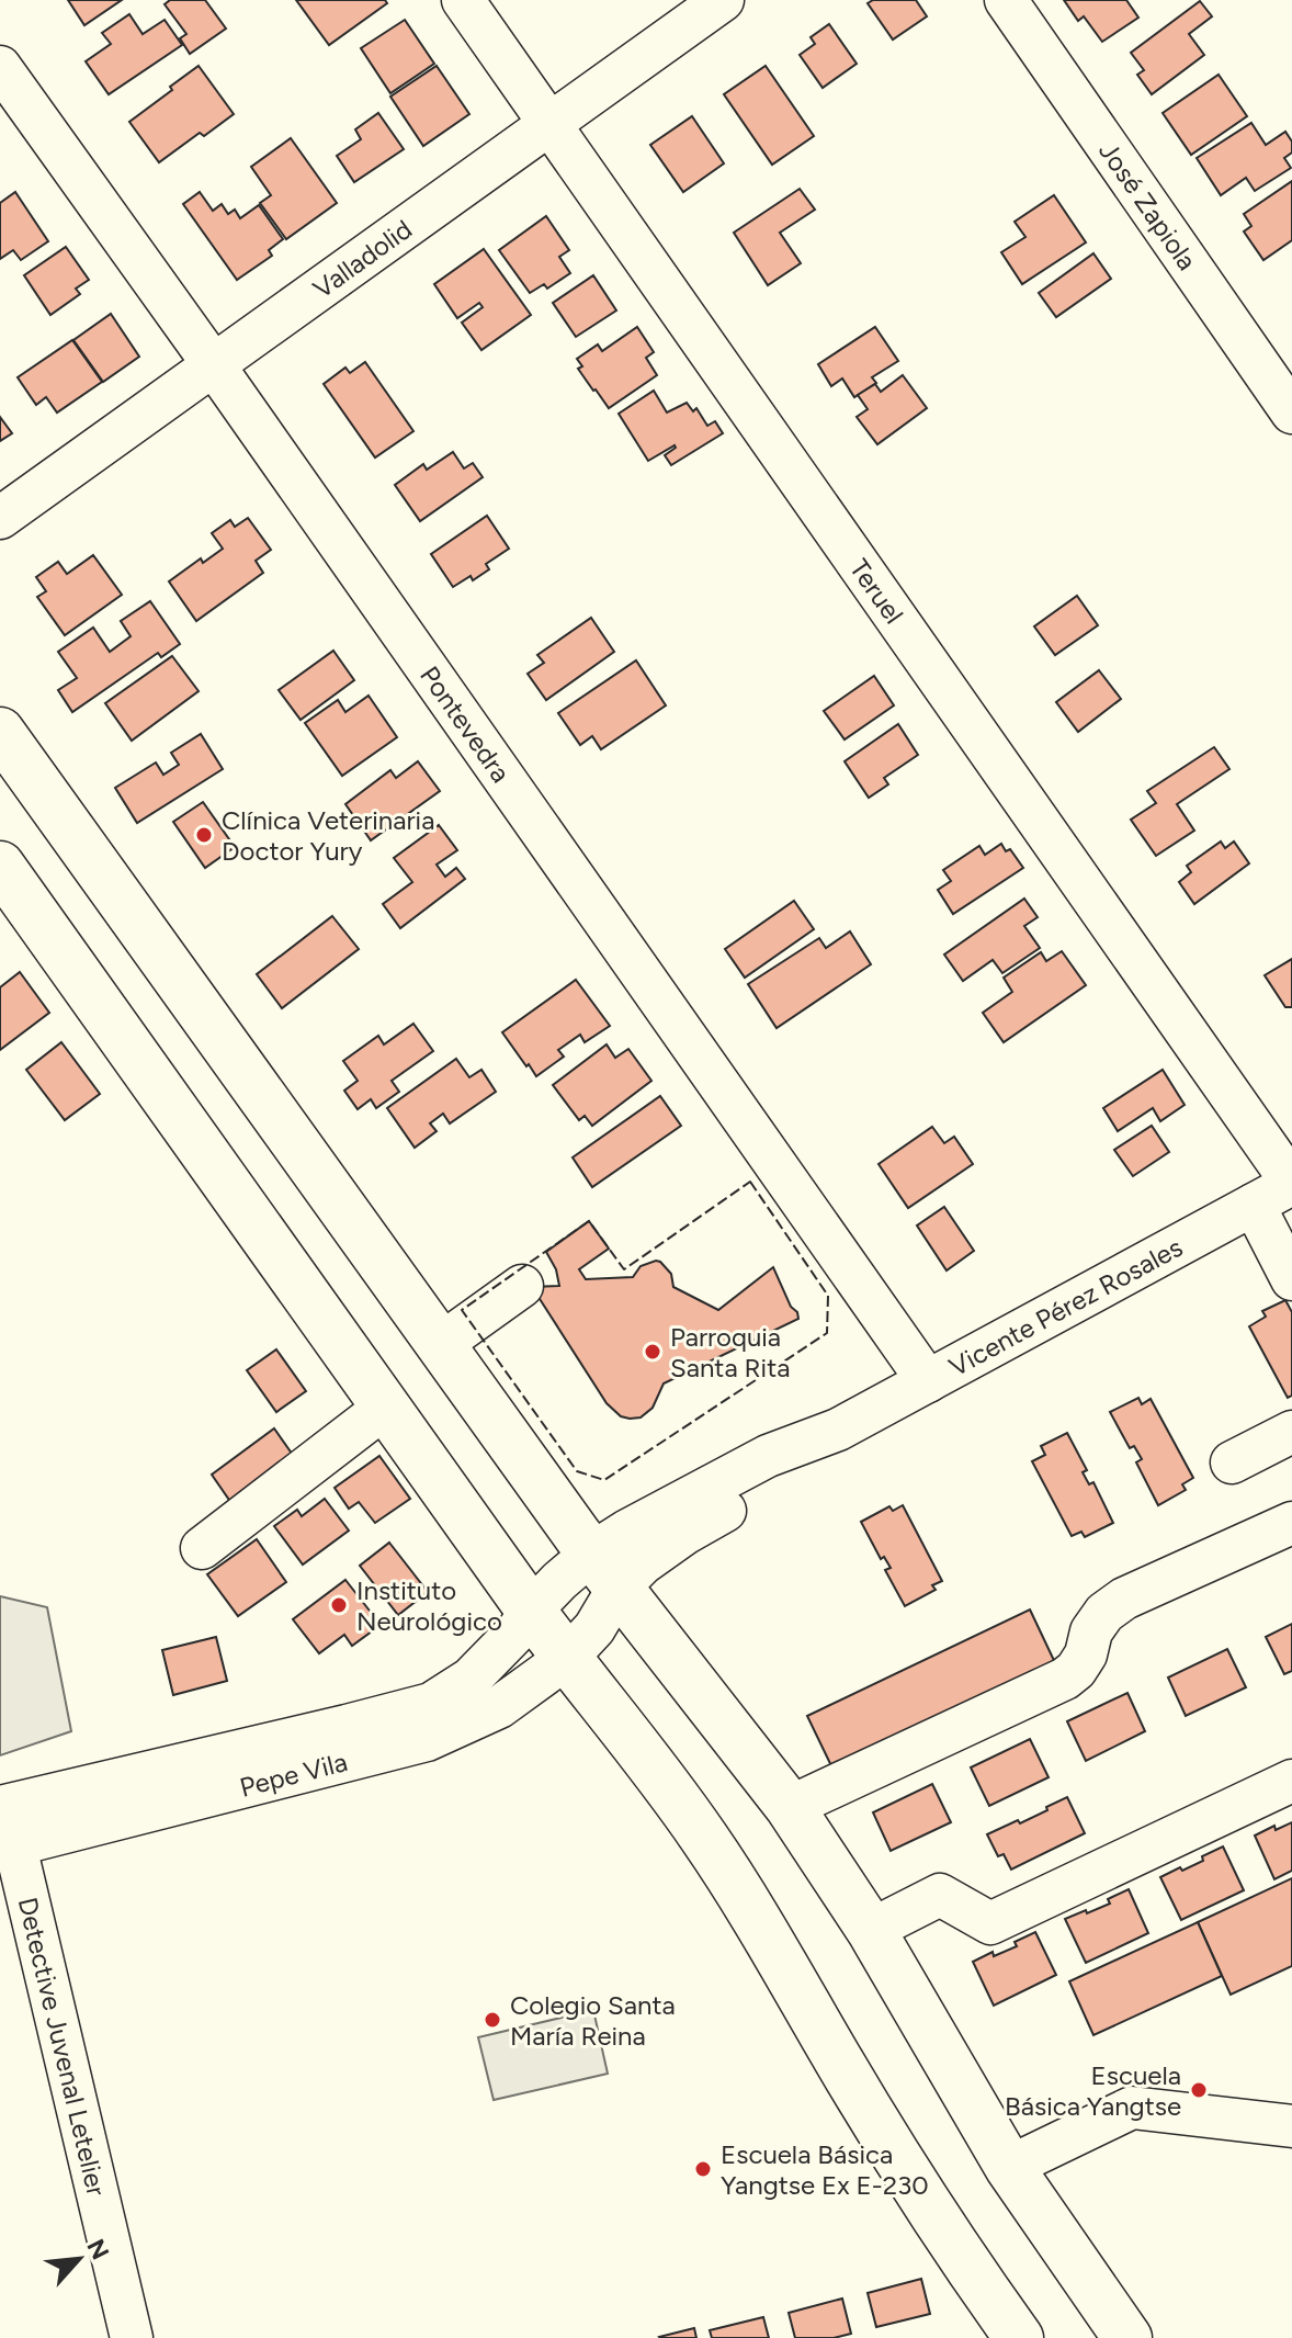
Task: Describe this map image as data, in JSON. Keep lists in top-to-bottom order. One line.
{"streets":{"street":["José Zapiola","Valladolid","Teruel","Pontevedra","Vicente Pérez Rosales","Pepe Vila","Detective Juvenal Letelier"]},"crossings":[["Valladolid","Teruel"],["Valladolid","Pontevedra"],["Teruel","Vicente Pérez Rosales"],["Pontevedra","Vicente Pérez Rosales"],["Vicente Pérez Rosales","Pepe Vila"],["Pepe Vila","Detective Juvenal Letelier"]],"places":["Clínica Veterinaria Doctor Yury","Parroquia Santa Rita","Instituto Neurológico","Colegio Santa María Reina","Escuela Básica Yangtse","Escuela Básica Yangtse Ex E-230"],"north":"top right"}
